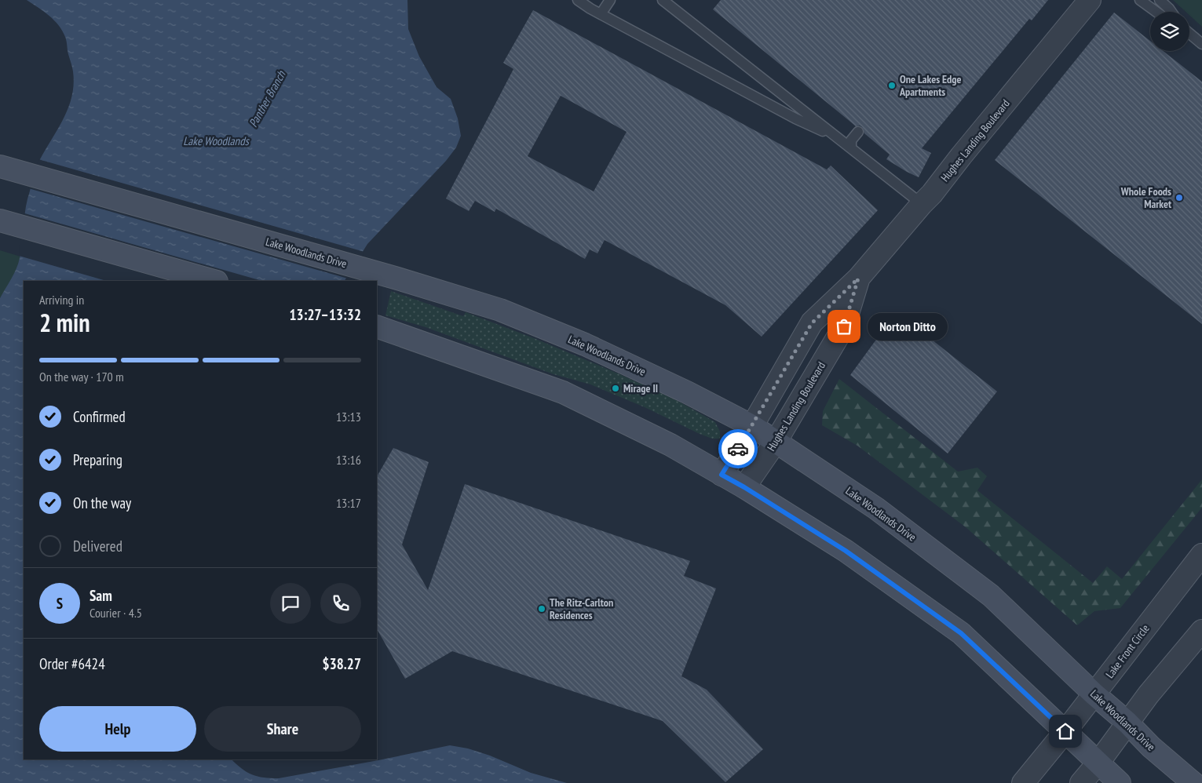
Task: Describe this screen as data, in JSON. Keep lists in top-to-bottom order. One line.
{"streets":{"main road":["Lake Woodlands Drive"],"street":["Hughes Landing Boulevard","Lake Front Circle"]},"crossings":[["Hughes Landing Boulevard","Lake Woodlands Drive"],["Lake Woodlands Drive","Lake Front Circle"]],"water":["Panther Branch","Lake Woodlands"],"places":["One Lakes Edge Apartments","Whole Foods Market","Norton Ditto","Mirage II","The Ritz-Carlton Residences"],"page":{"heading":["2 min","Arriving in","13:27–13:32"],"panel":["Sam","Courier · 4.5","Order #6424","$38.27"],"bubble":"Norton Ditto","bar":"On the way · 170 m","list":[["Confirmed","13:13"],["Preparing","13:16"],["On the way","13:17"],"Delivered"],"round":"S","buttons":["Help","Share"]}}
